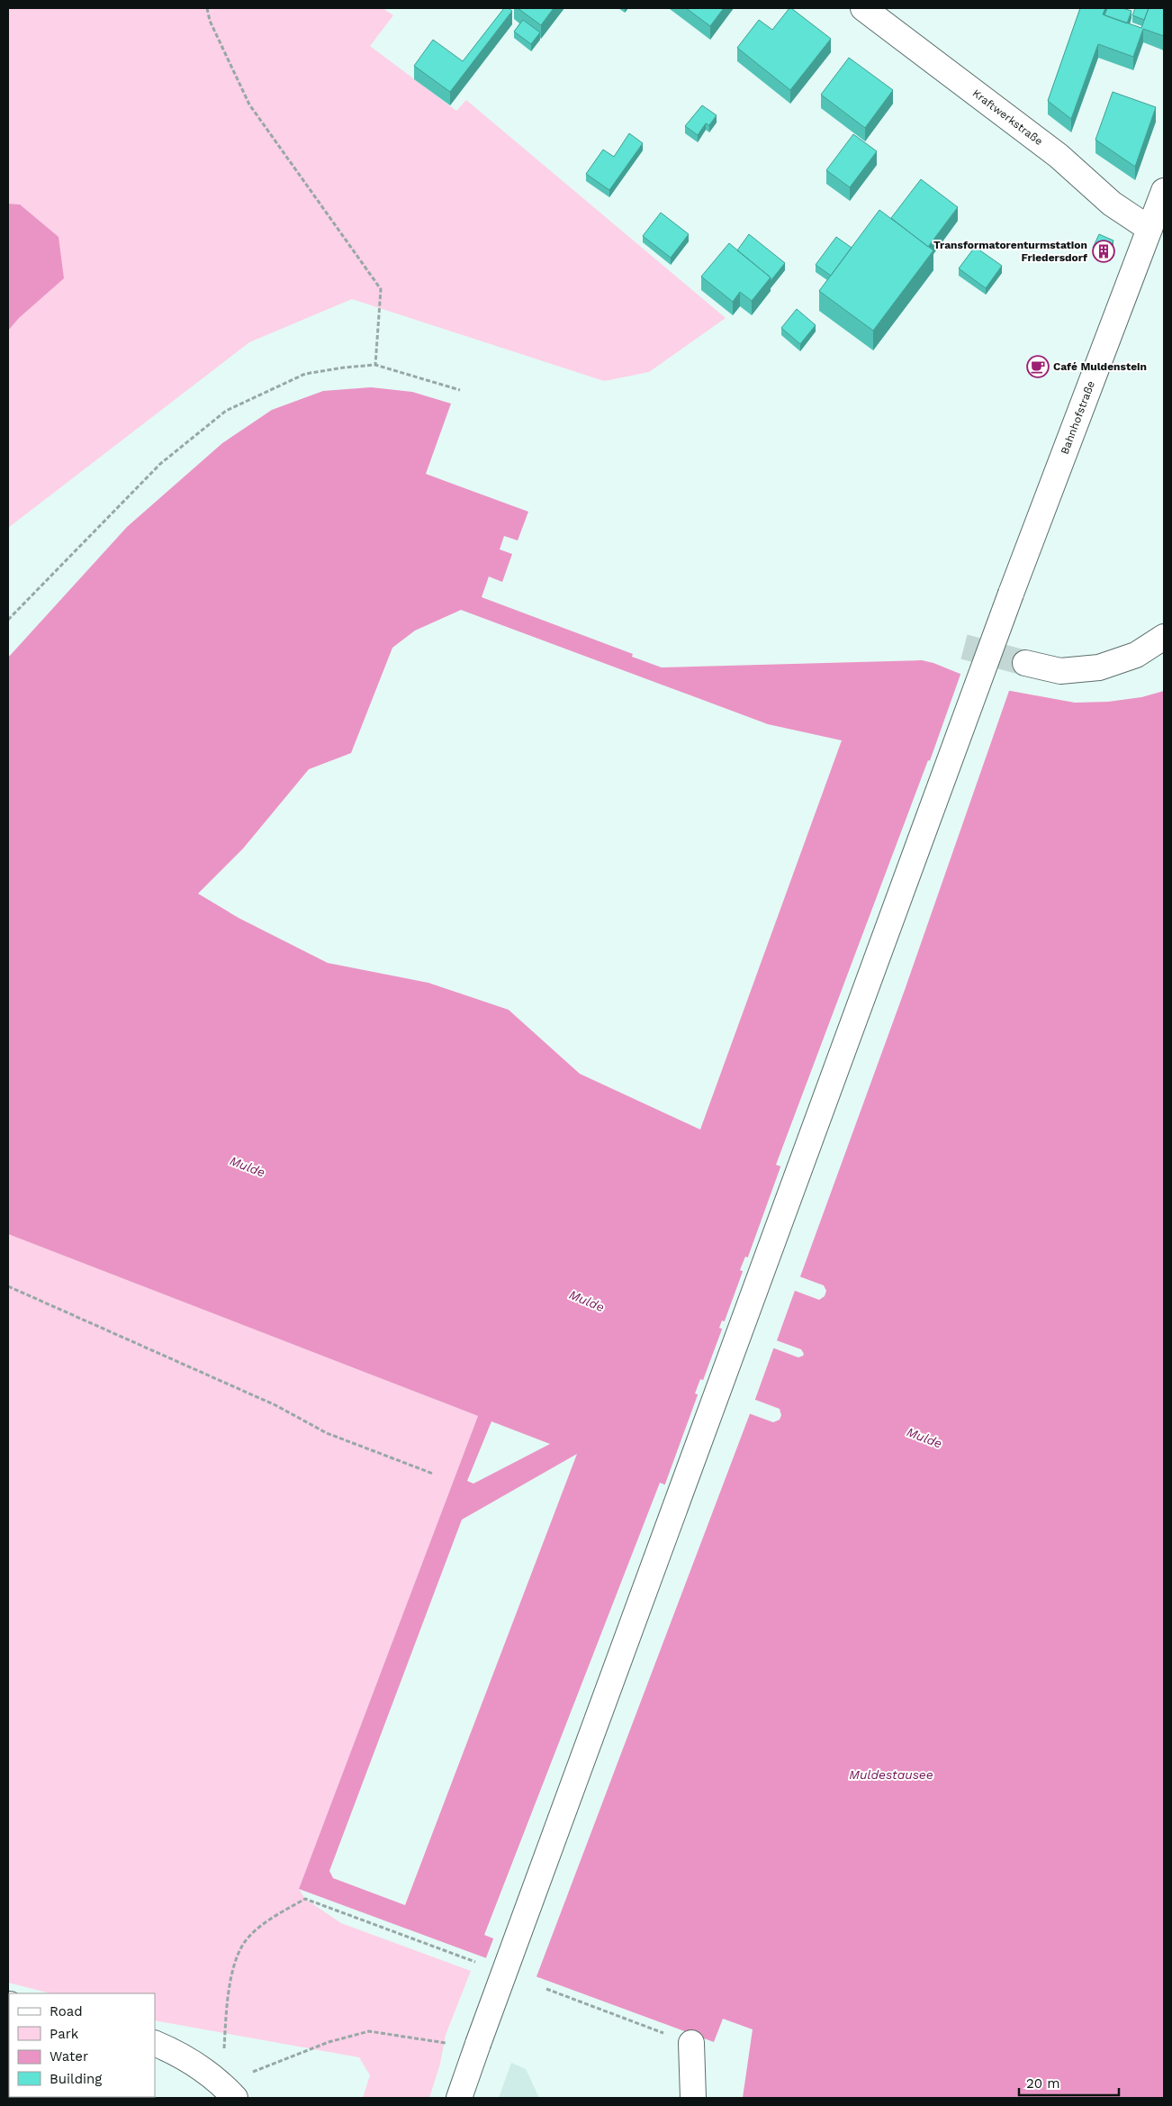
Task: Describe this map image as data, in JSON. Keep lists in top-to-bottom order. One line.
{"streets":{"main road":["Kraftwerkstraße","Bahnhofstraße"]},"crossings":[["Kraftwerkstraße","Bahnhofstraße"]],"water":["Mulde","Muldestausee"],"places":{"building":["Transformatorenturmstation Friedersdorf"],"cafe":["Café Muldenstein"]},"legend":["Road","Park","Water","Building"],"scale_bar":"20 m"}
